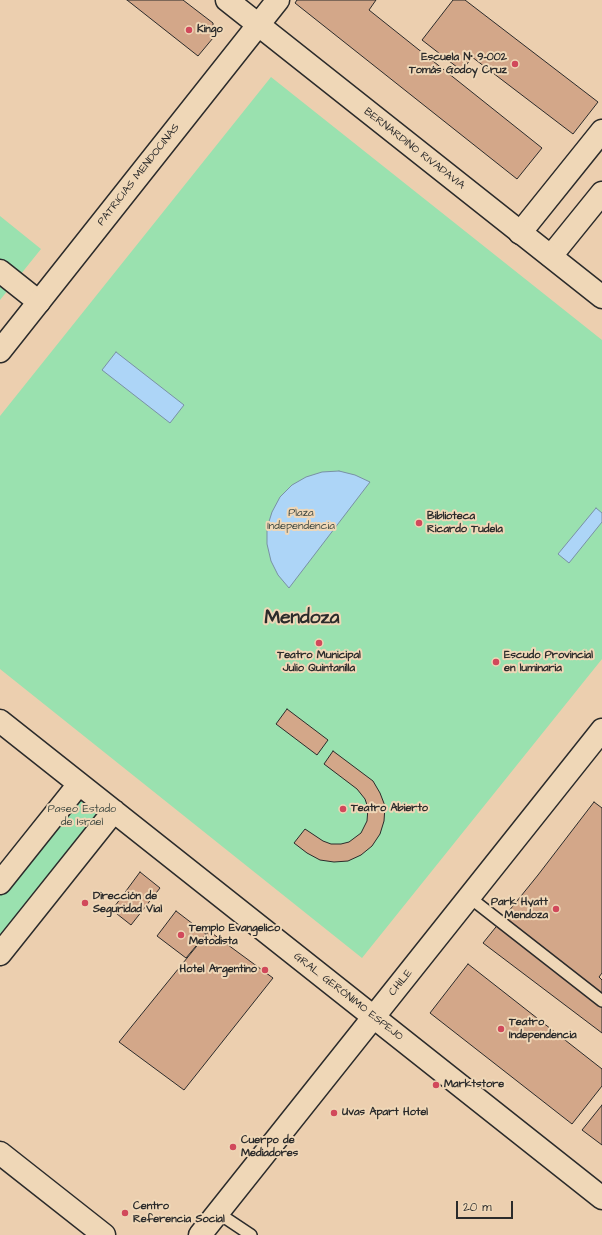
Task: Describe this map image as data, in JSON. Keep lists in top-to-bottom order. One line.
{"streets":{"street":["BERNARDINO RIVADAVIA","PATRICIAS MENDOCINAS","CHILE","GRAL. GERÓNIMO ESPEJO"]},"crossings":[["BERNARDINO RIVADAVIA","PATRICIAS MENDOCINAS"],["CHILE","GRAL. GERÓNIMO ESPEJO"]],"districts":["Mendoza"],"parks":["Plaza Independencia","Paseo Estado de Israel"],"places":["Kingo","Escuela N° 9-002 Tomás Godoy Cruz","Biblioteca Ricardo Tudela","Teatro Municipal Julio Quintanilla","Escudo Provincial en luminaria","Teatro Abierto","Dirección de Seguridad Vial","Park Hyatt Mendoza","Templo Evangelico Metodista","Hotel Argentino","Teatro Independencia","Marktstore","Uvas Apart Hotel","Cuerpo de Mediadores","Centro Referencia Social"],"scale_bar":"20 m"}
